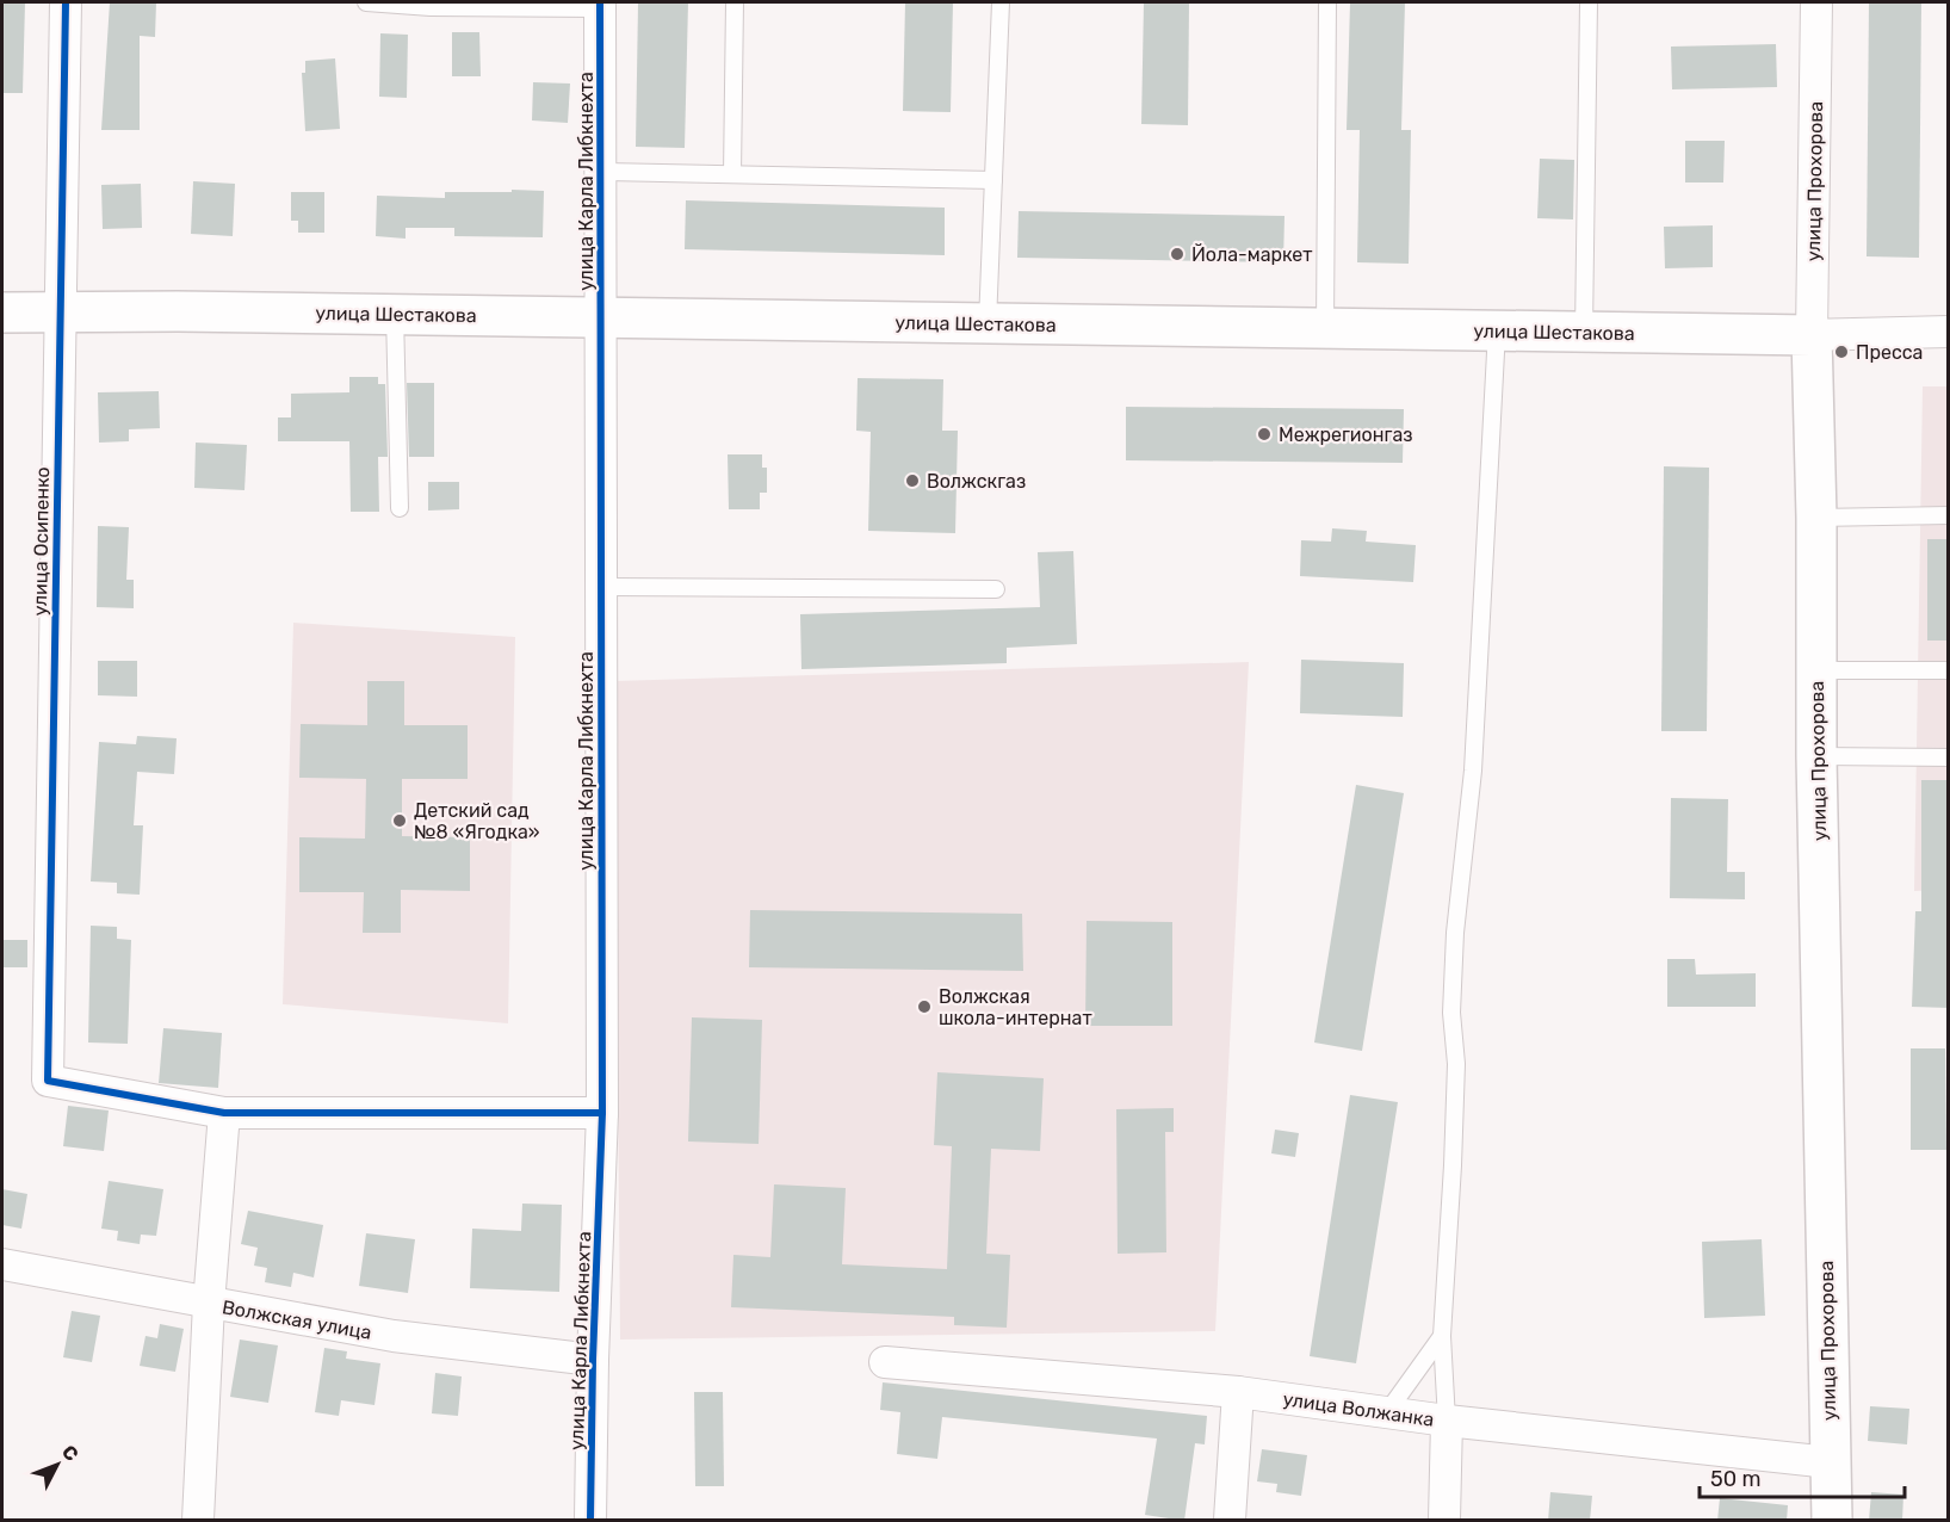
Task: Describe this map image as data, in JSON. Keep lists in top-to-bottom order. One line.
{"streets":{"main road":["улица Прохорова","улица Шестакова"],"street":["улица Карла Либкнехта","улица Осипенко","Волжская улица","улица Волжанка"]},"crossings":[["улица Карла Либкнехта","улица Шестакова"],["улица Карла Либкнехта","Волжская улица"],["улица Прохорова","улица Шестакова"],["улица Прохорова","улица Волжанка"],["улица Шестакова","улица Осипенко"]],"places":["Йола-маркет","Пресса","Межрегионгаз","Волжскгаз","Детский сад №8 «Ягодка»","Волжская школа-интернат"],"scale_bar":"50 m","north":"top right"}
